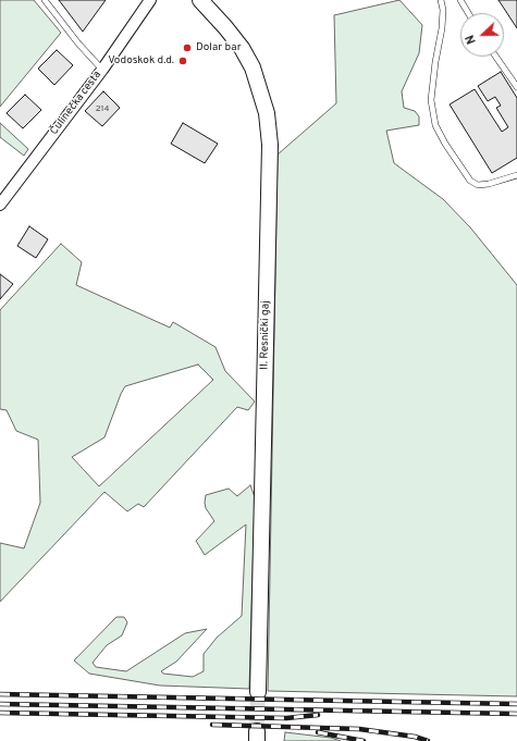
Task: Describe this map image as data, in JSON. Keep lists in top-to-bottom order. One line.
{"streets":{"street":["Čulinečka cesta","II. Resnički gaj"]},"places":["Dolar bar","Vodoskok d.d."],"house_numbers":["214"],"north":"left"}
